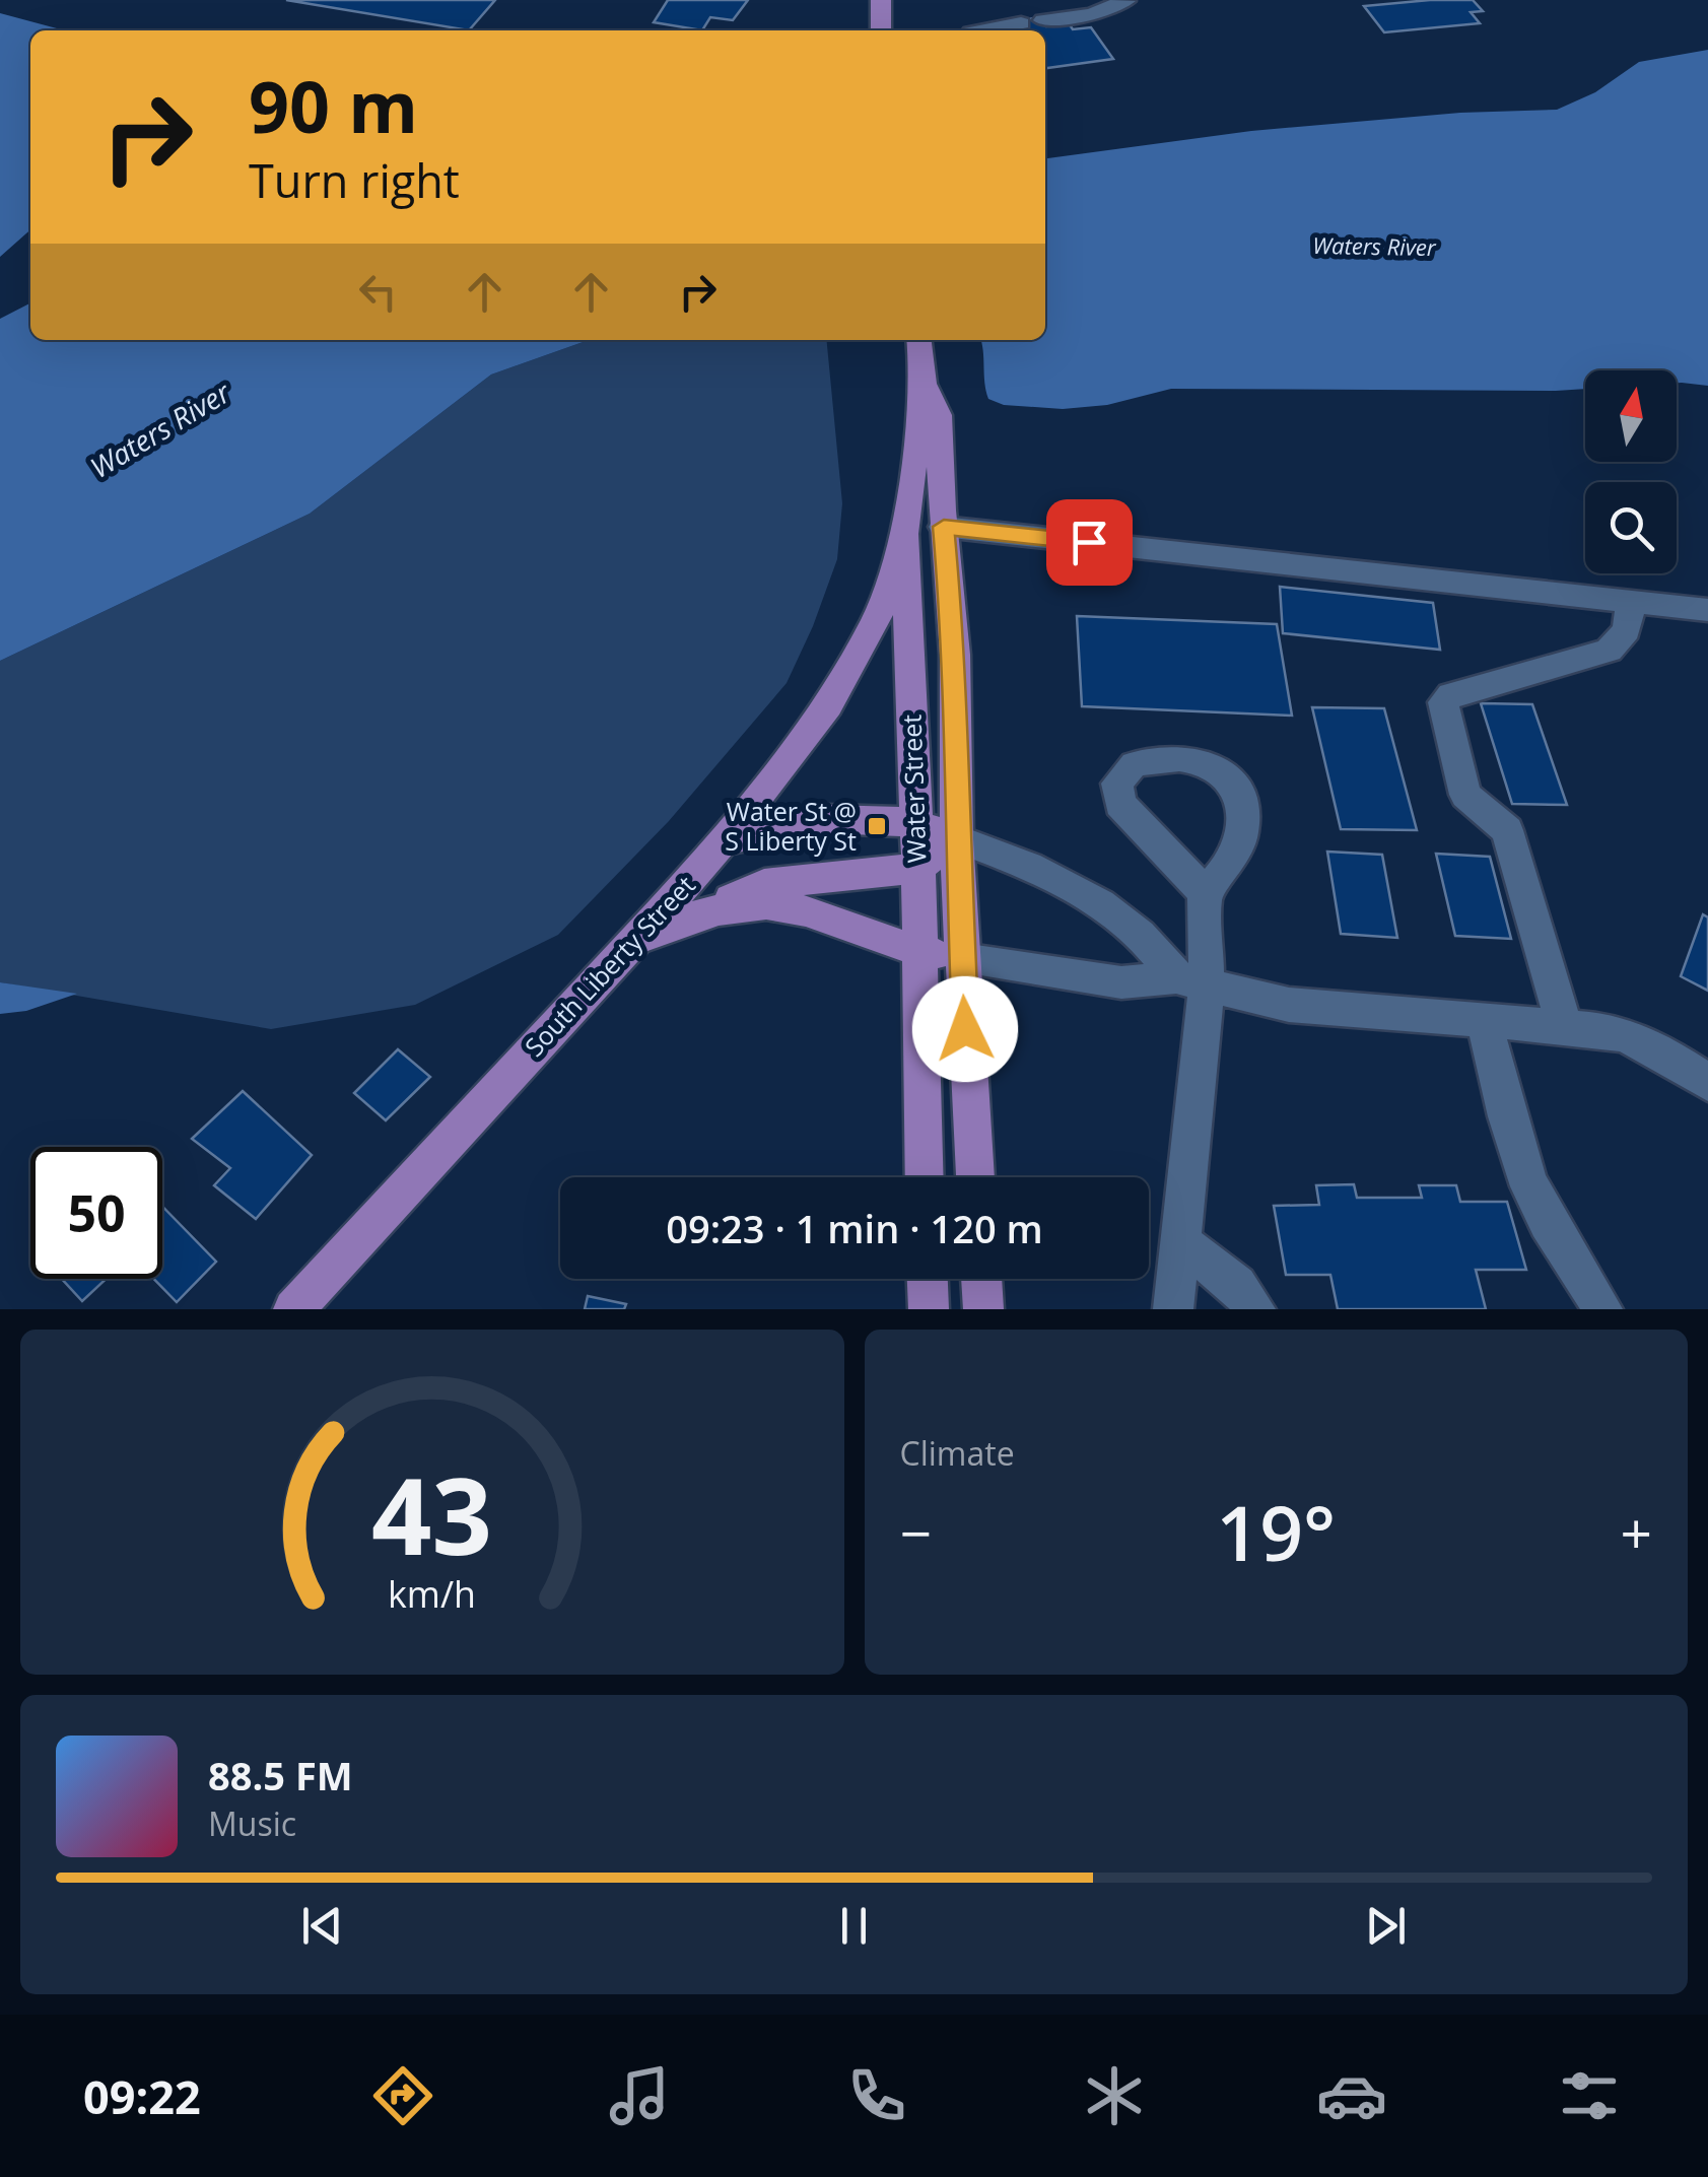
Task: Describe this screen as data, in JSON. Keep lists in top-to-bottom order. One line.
{"streets":{"main road":["Water Street","South Liberty Street"]},"crossings":[["Water Street","South Liberty Street"]],"water":["Waters River"],"places":{"transit":["Water St @ S Liberty St"]},"north":"top","page":{"turn":["90 m","Turn right"],"limit":"50","trip":"09:23 · 1 min · 120 m","tile":"Climate","heat":["−","19°","+"],"song":["88.5 FM","Music"],"tabs":"09:22","gauge":["43","km/h"]}}
